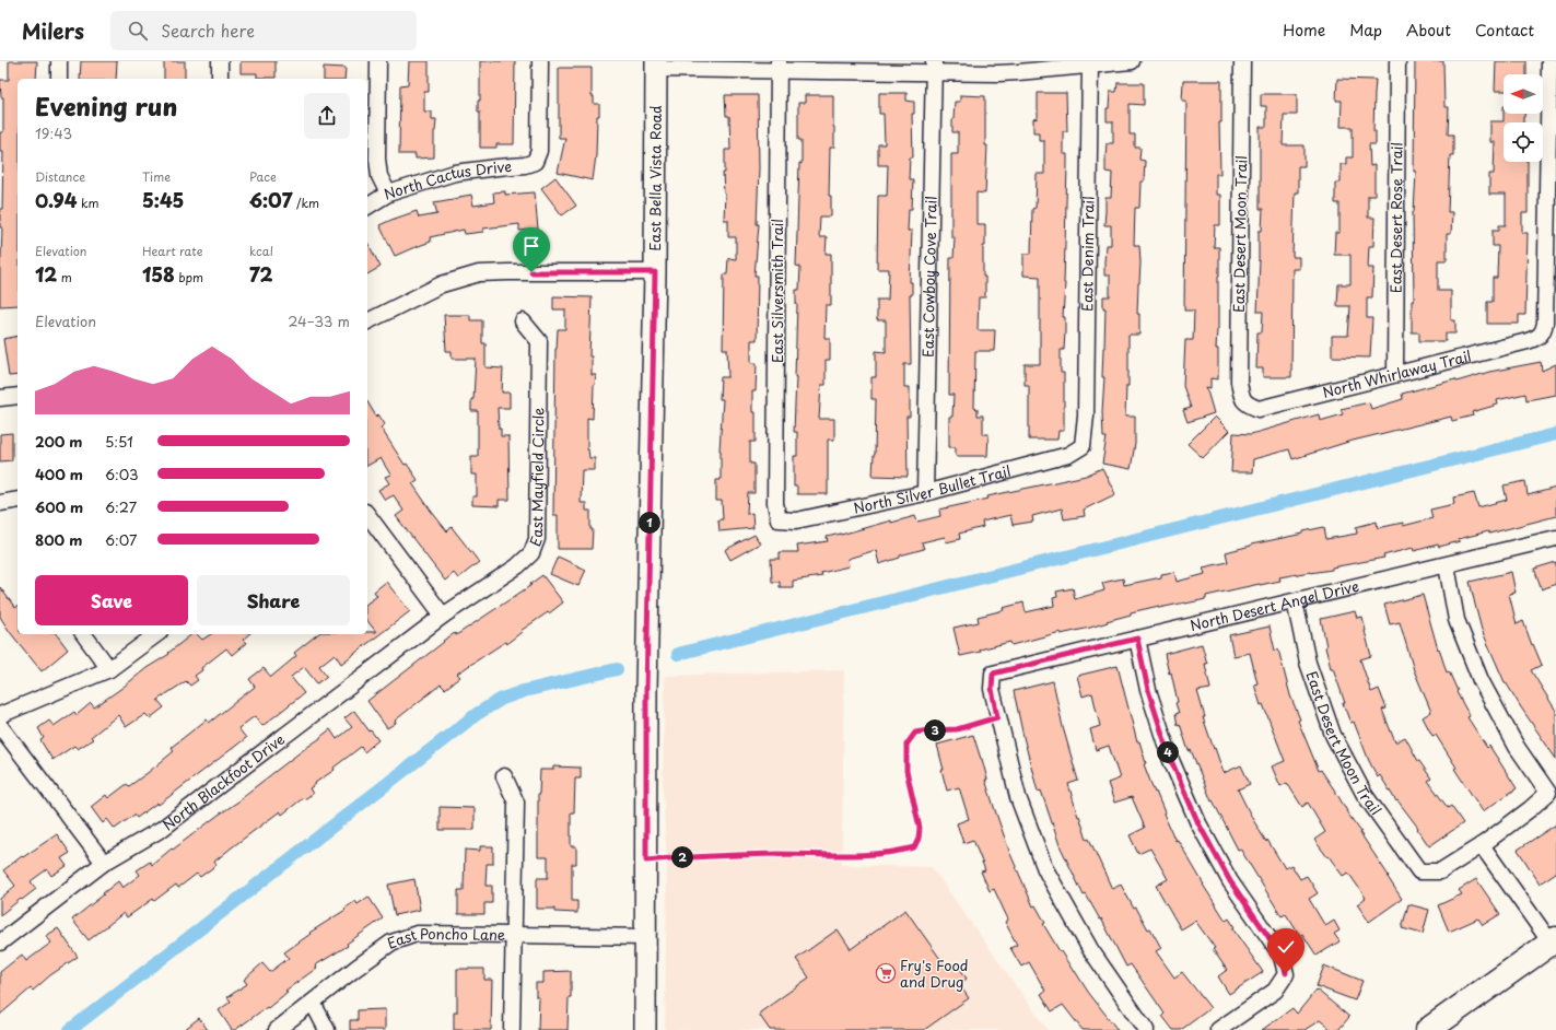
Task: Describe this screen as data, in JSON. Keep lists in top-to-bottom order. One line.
{"streets":{"street":["East Bella Vista Road","North Cactus Drive","East Desert Rose Trail","East Desert Moon Trail","East Denim Trail","East Cowboy Cove Trail","East Silversmith Trail","North Whirlaway Trail","East Mayfield Circle","North Silver Bullet Trail","North Desert Angel Drive","North Blackfoot Drive","East Poncho Lane"]},"crossings":[["East Bella Vista Road","East Poncho Lane"],["East Desert Rose Trail","North Whirlaway Trail"],["East Desert Moon Trail","North Whirlaway Trail"],["East Desert Moon Trail","North Desert Angel Drive"],["East Denim Trail","North Silver Bullet Trail"],["East Cowboy Cove Trail","North Silver Bullet Trail"],["East Silversmith Trail","North Silver Bullet Trail"],["East Mayfield Circle","North Blackfoot Drive"]],"places":{"supermarket":["Fry's Food and Drug"]},"north":"left","page":{"header":"Milers","search":"Search here","nav":["Home","Map","About","Contact"],"heading":["Evening run","19:43"],"stats":[["Distance","0.94 km"],["Time","5:45"],["Pace","6:07 /km"],["Elevation","12 m"],["Heart rate","158 bpm"],["kcal","72"]],"chart":["Elevation","24–33 m"],"list":[{"name":"200 m","note":"5:51"},{"name":"400 m","note":"6:03"},{"name":"600 m","note":"6:27"},{"name":"800 m","note":"6:07"}],"pins":["1","3","4","2"],"buttons":["Save","Share"]}}
